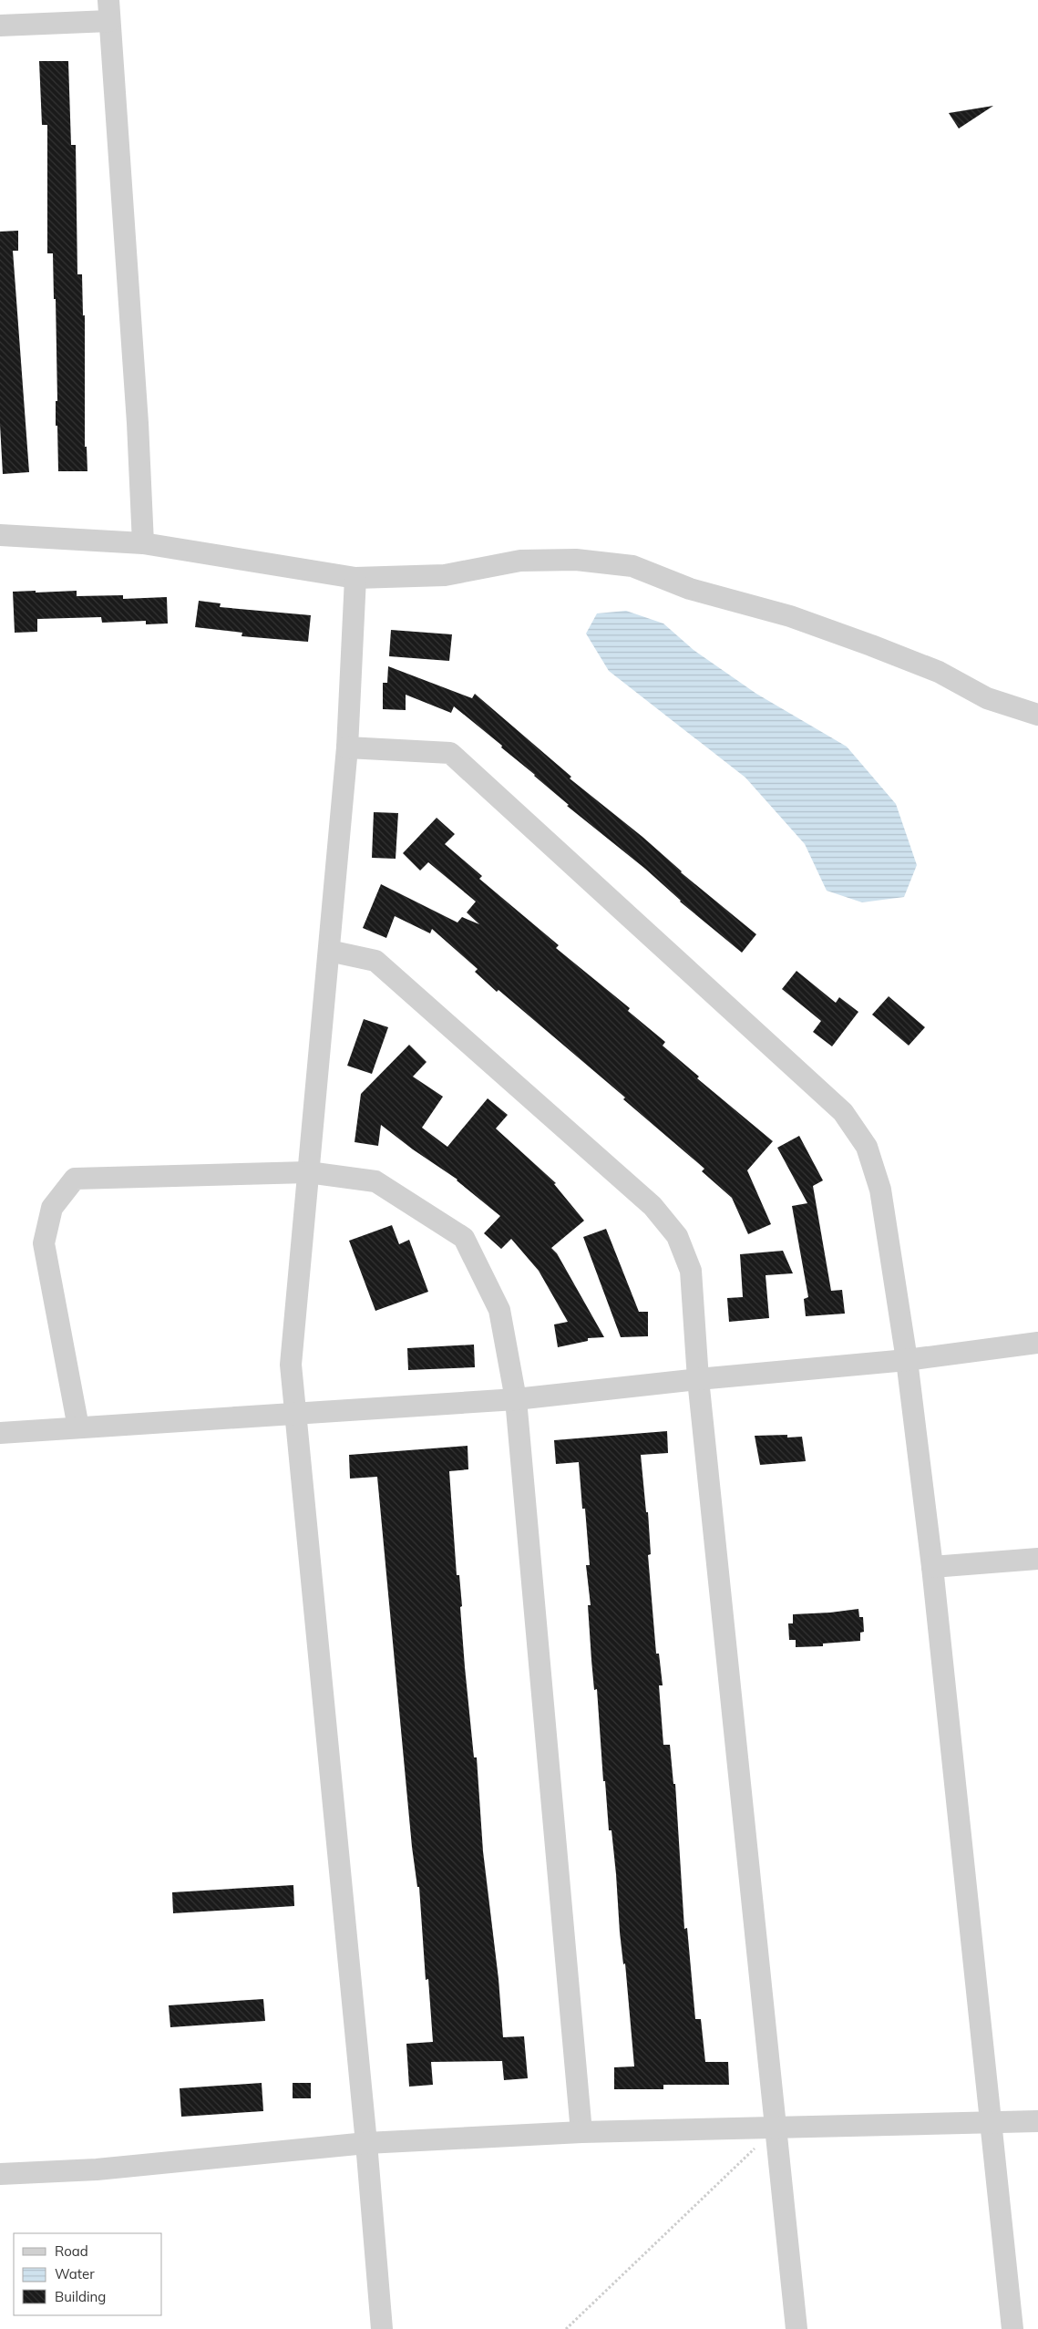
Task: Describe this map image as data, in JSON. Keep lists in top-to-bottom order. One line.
{"legend":["Road","Water","Building"]}
